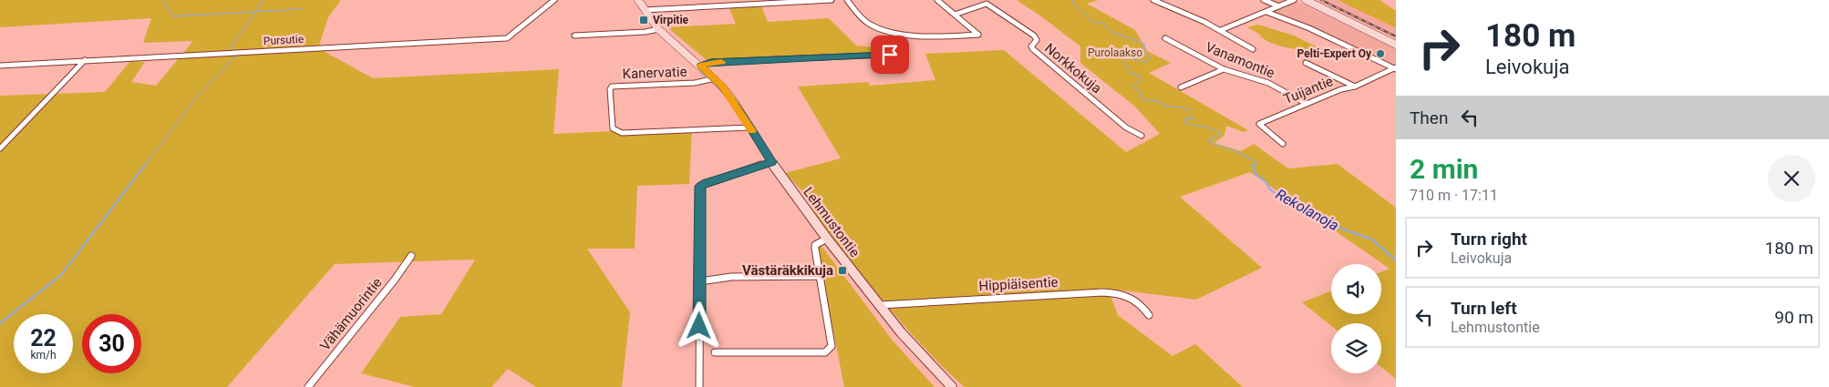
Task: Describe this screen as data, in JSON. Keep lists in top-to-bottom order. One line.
{"streets":{"main road":["Lehmustontie"],"street":["Pursutie","Vanamontie","Norkkokuja","Kanervatie","Tuijantie","Hippiäisentie","Vähämuorintie"]},"crossings":[["Vanamontie","Tuijantie"],["Kanervatie","Lehmustontie"],["Lehmustontie","Hippiäisentie"]],"water":["Rekolanoja"],"parks":["Purolaakso"],"places":{"transit":["Virpitie","Västäräkkikuja"],"other":["Pelti-Expert Oy"]},"page":{"turn":["180 m","Leivokuja"],"then":"Then","heading":["2 min","710 m · 17:11"],"list":[{"name":"Turn right","note":"Leivokuja","value":"180 m"},{"name":"Turn left","note":"Lehmustontie","value":"90 m"}],"speed":"22 km/h","limit":"30"}}
